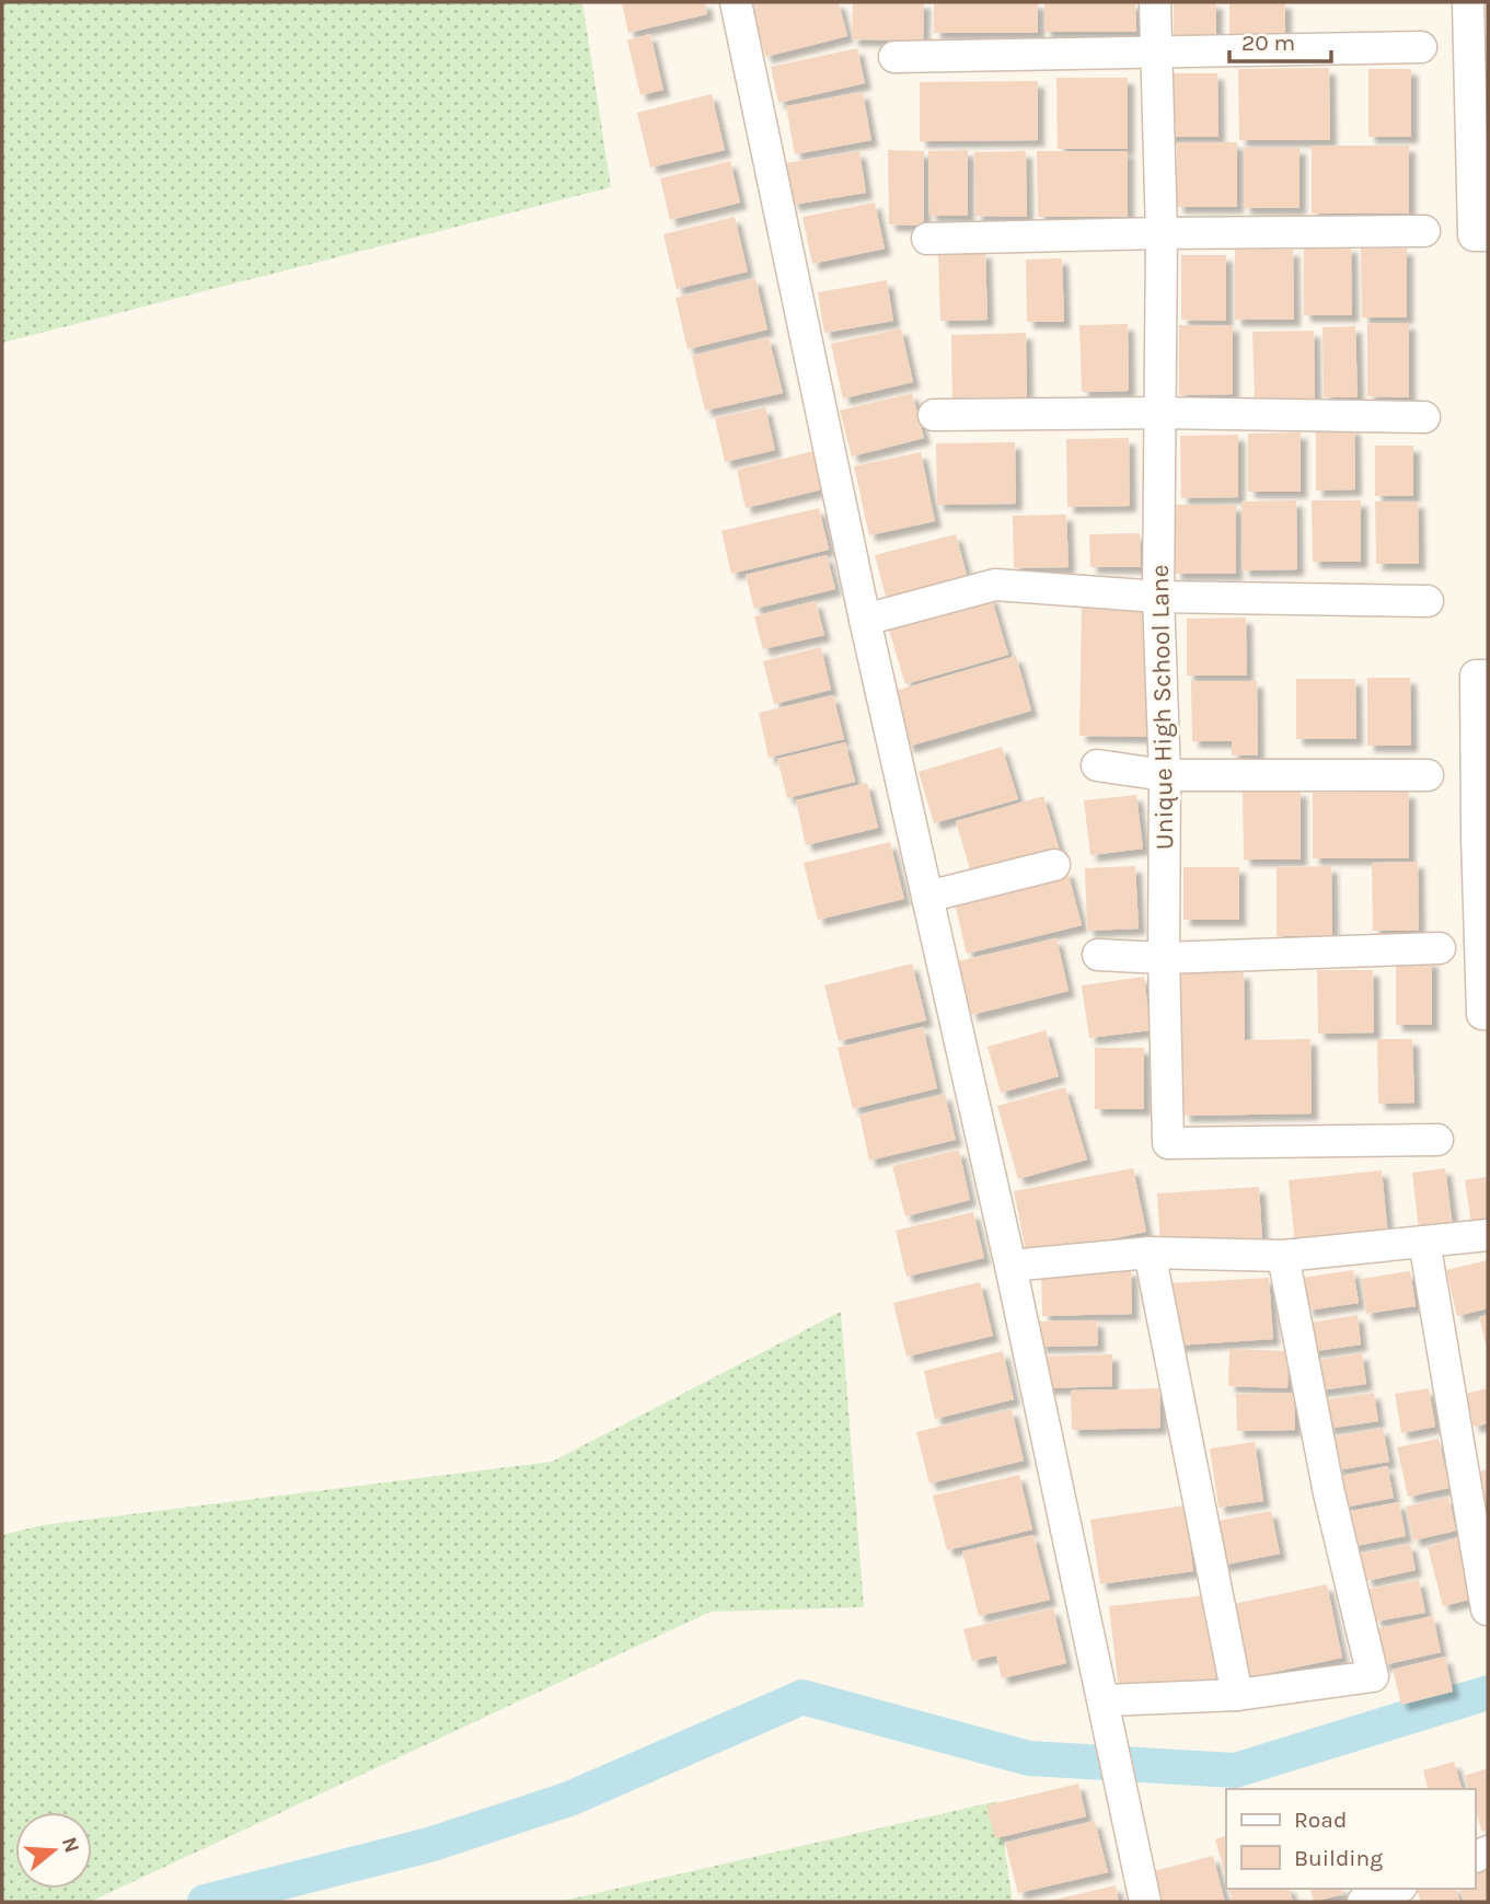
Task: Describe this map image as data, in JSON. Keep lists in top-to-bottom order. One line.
{"streets":{"street":["Unique High School Lane"]},"legend":["Road","Building"],"scale_bar":"20 m","north":"right"}
